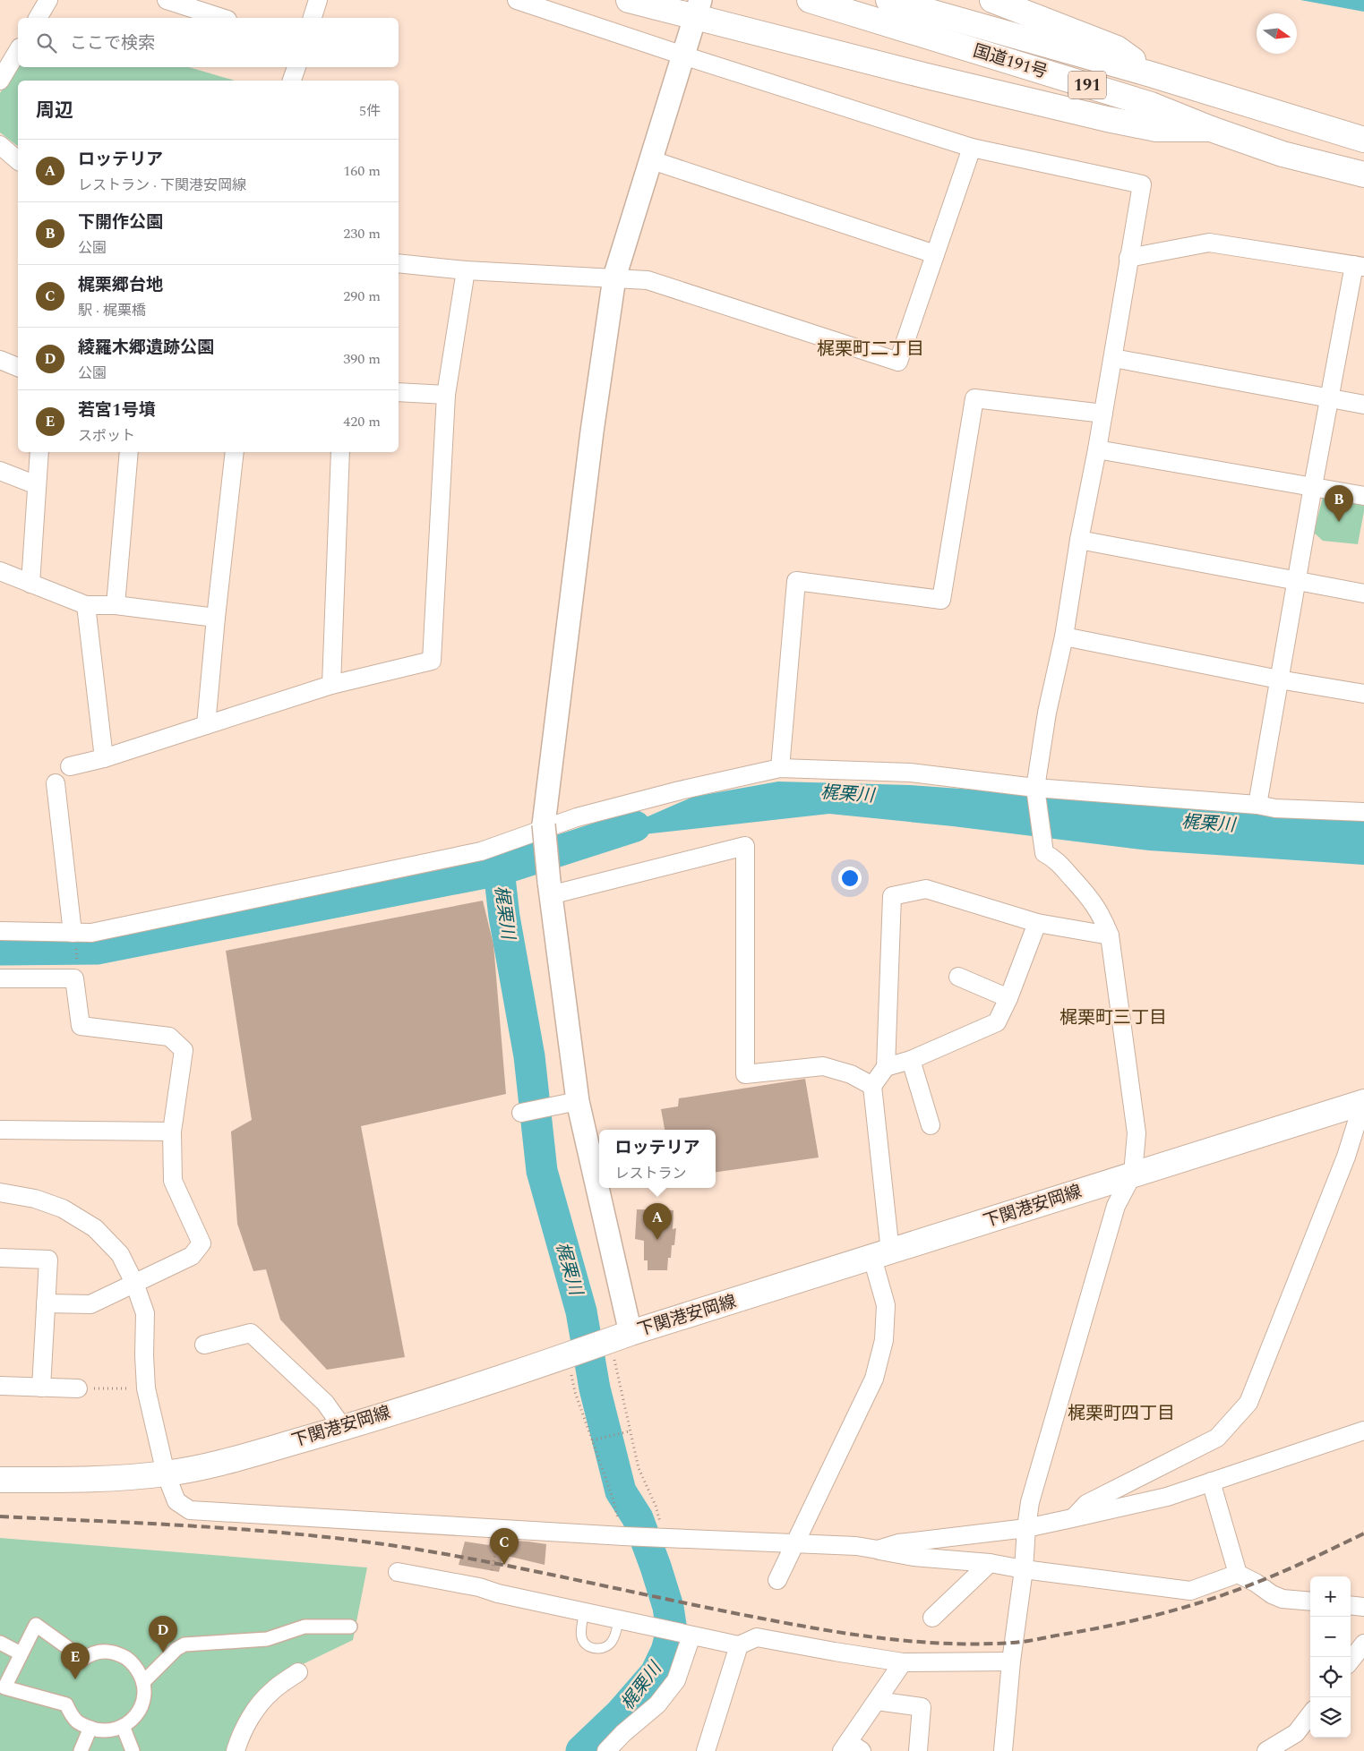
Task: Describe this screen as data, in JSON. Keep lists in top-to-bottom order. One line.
{"streets":{"main road":["国道191号","191","下関港安岡線"]},"districts":["梶栗町二丁目","梶栗町三丁目","梶栗町四丁目"],"water":["梶栗川"],"north":"right","page":{"search":"ここで検索","heading":["周辺","5件"],"list":[{"mark":"A","name":"ロッテリア","note":"レストラン · 下関港安岡線","value":"160 m"},{"mark":"B","name":"下開作公園","note":"公園","value":"230 m"},{"mark":"C","name":"梶栗郷台地","note":"駅 · 梶栗橋","value":"290 m"},{"mark":"D","name":"綾羅木郷遺跡公園","note":"公園","value":"390 m"},{"mark":"E","name":"若宮1号墳","note":"スポット","value":"420 m"}],"pins":["B","A","C","D","E"],"popup":["ロッテリア","レストラン"],"map_buttons":["+","−"]}}
